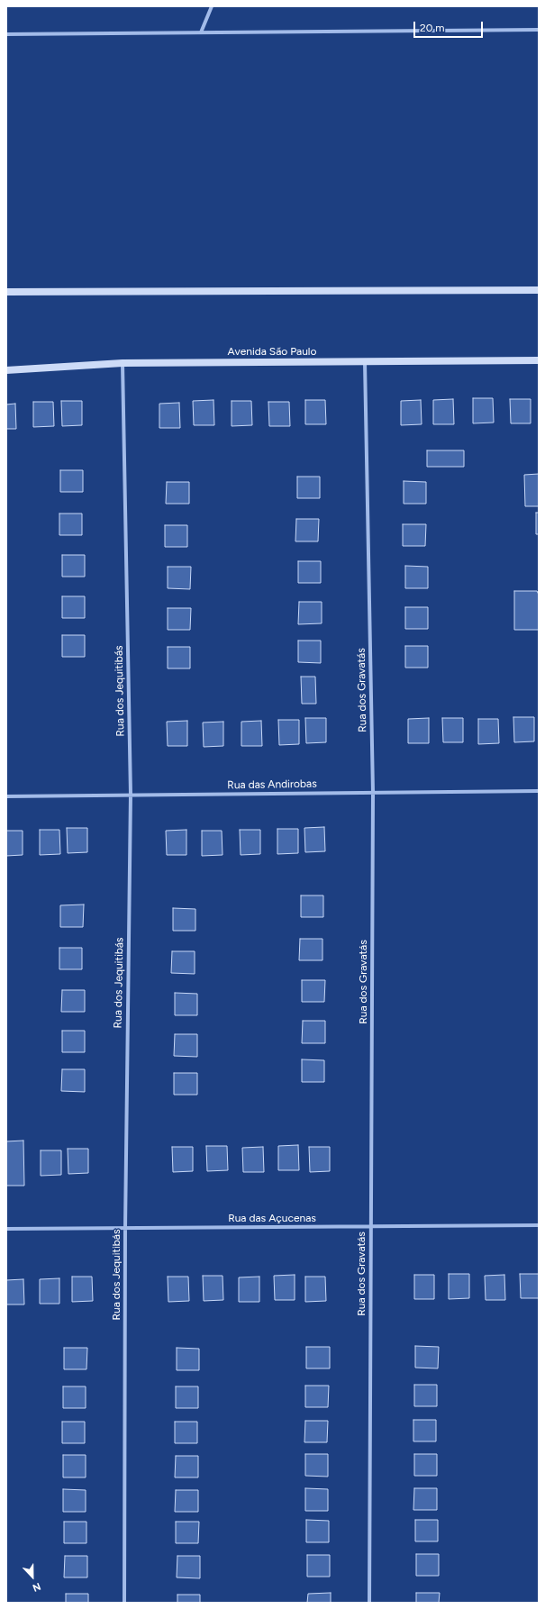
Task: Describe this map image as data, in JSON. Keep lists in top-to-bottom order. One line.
{"streets":{"street":["Avenida São Paulo","Rua dos Gravatás","Rua dos Jequitibás","Rua das Andirobas","Rua das Açucenas"]},"crossings":[["Avenida São Paulo","Rua dos Gravatás"],["Avenida São Paulo","Rua dos Jequitibás"],["Rua dos Gravatás","Rua das Andirobas"],["Rua dos Gravatás","Rua das Açucenas"],["Rua dos Jequitibás","Rua das Andirobas"],["Rua dos Jequitibás","Rua das Açucenas"]],"scale_bar":"20 m","north":"bottom"}
